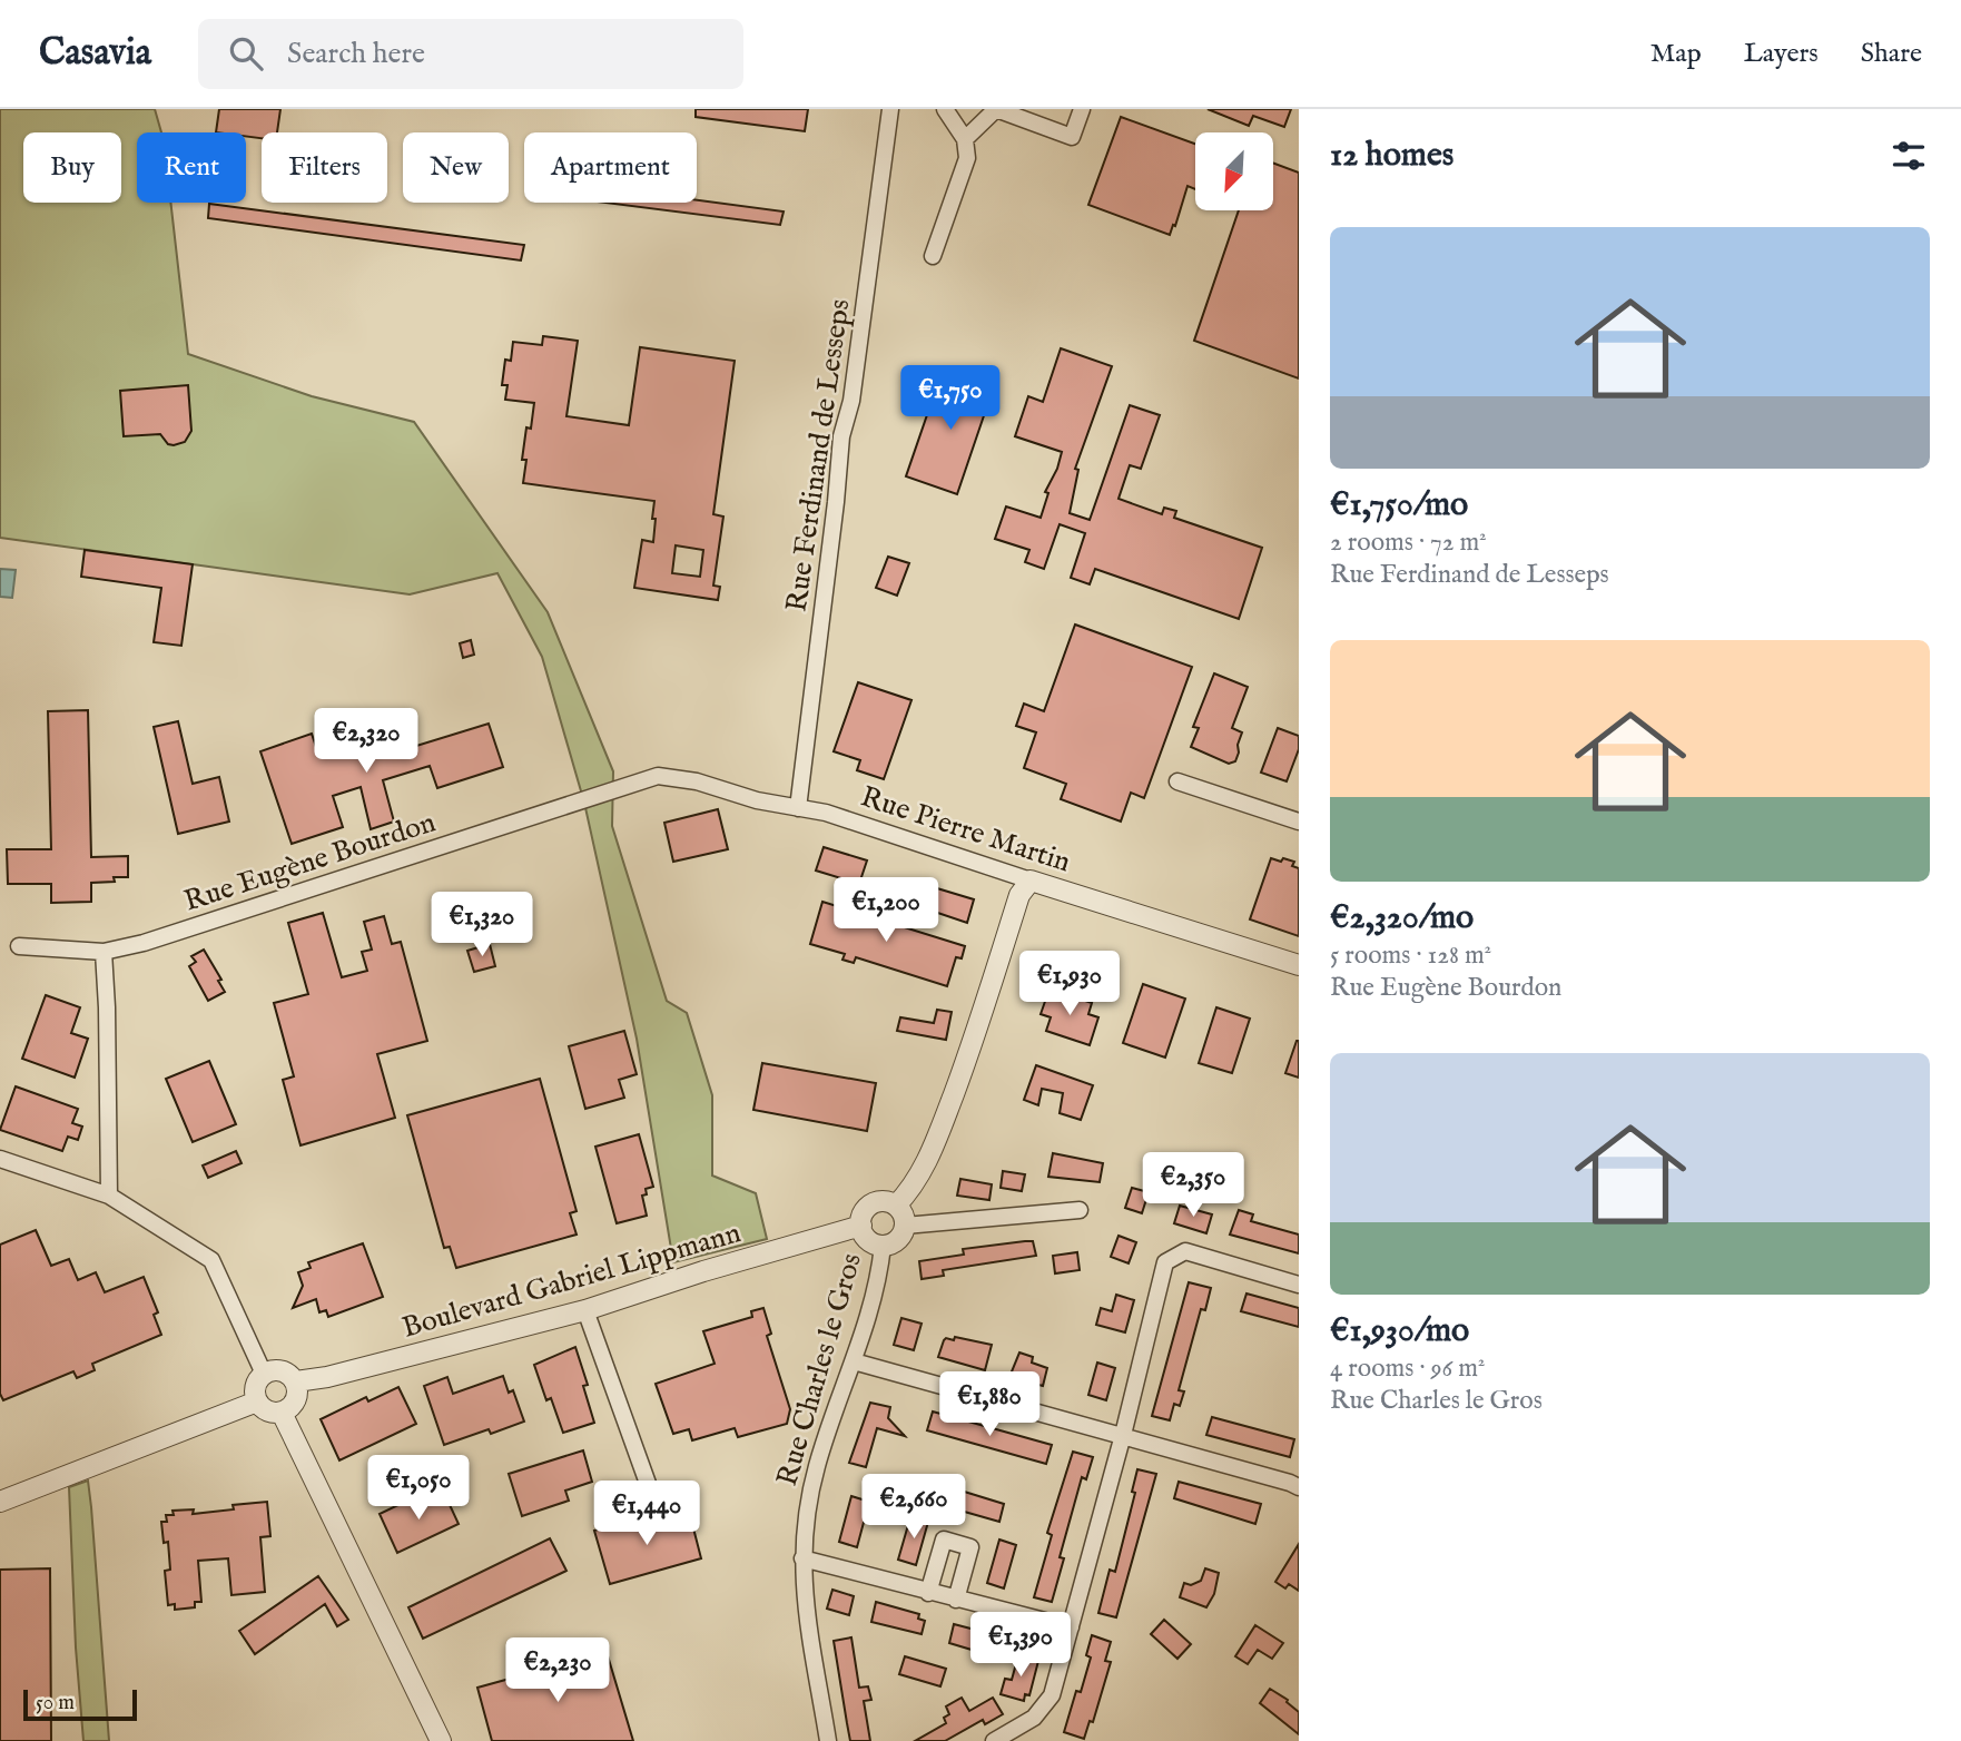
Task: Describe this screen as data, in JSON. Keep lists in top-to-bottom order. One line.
{"streets":{"street":["Rue Ferdinand de Lesseps","Rue Pierre Martin","Rue Eugène Bourdon","Boulevard Gabriel Lippmann","Rue Charles le Gros"]},"crossings":[["Rue Ferdinand de Lesseps","Rue Pierre Martin"],["Rue Pierre Martin","Rue Eugène Bourdon"],["Boulevard Gabriel Lippmann","Rue Charles le Gros"]],"scale_bar":"50 m","north":"bottom left","page":{"header":"Casavia","search":"Search here","nav":["Map","Layers","Share"],"heading":"12 homes","chip":["Buy","Rent","Filters","New","Apartment"],"list":[{"name":"€1,750/mo","note":"2 rooms · 72 m² · Rue Ferdinand de Lesseps"},{"name":"€2,320/mo","note":"5 rooms · 128 m² · Rue Eugène Bourdon"},{"name":"€1,930/mo","note":"4 rooms · 96 m² · Rue Charles le Gros"}],"price":["€1,750","€2,320","€1,200","€1,320","€1,930","€2,350","€1,880","€1,050","€2,660","€1,440","€1,390","€2,230"],"scale":"50 m"}}
